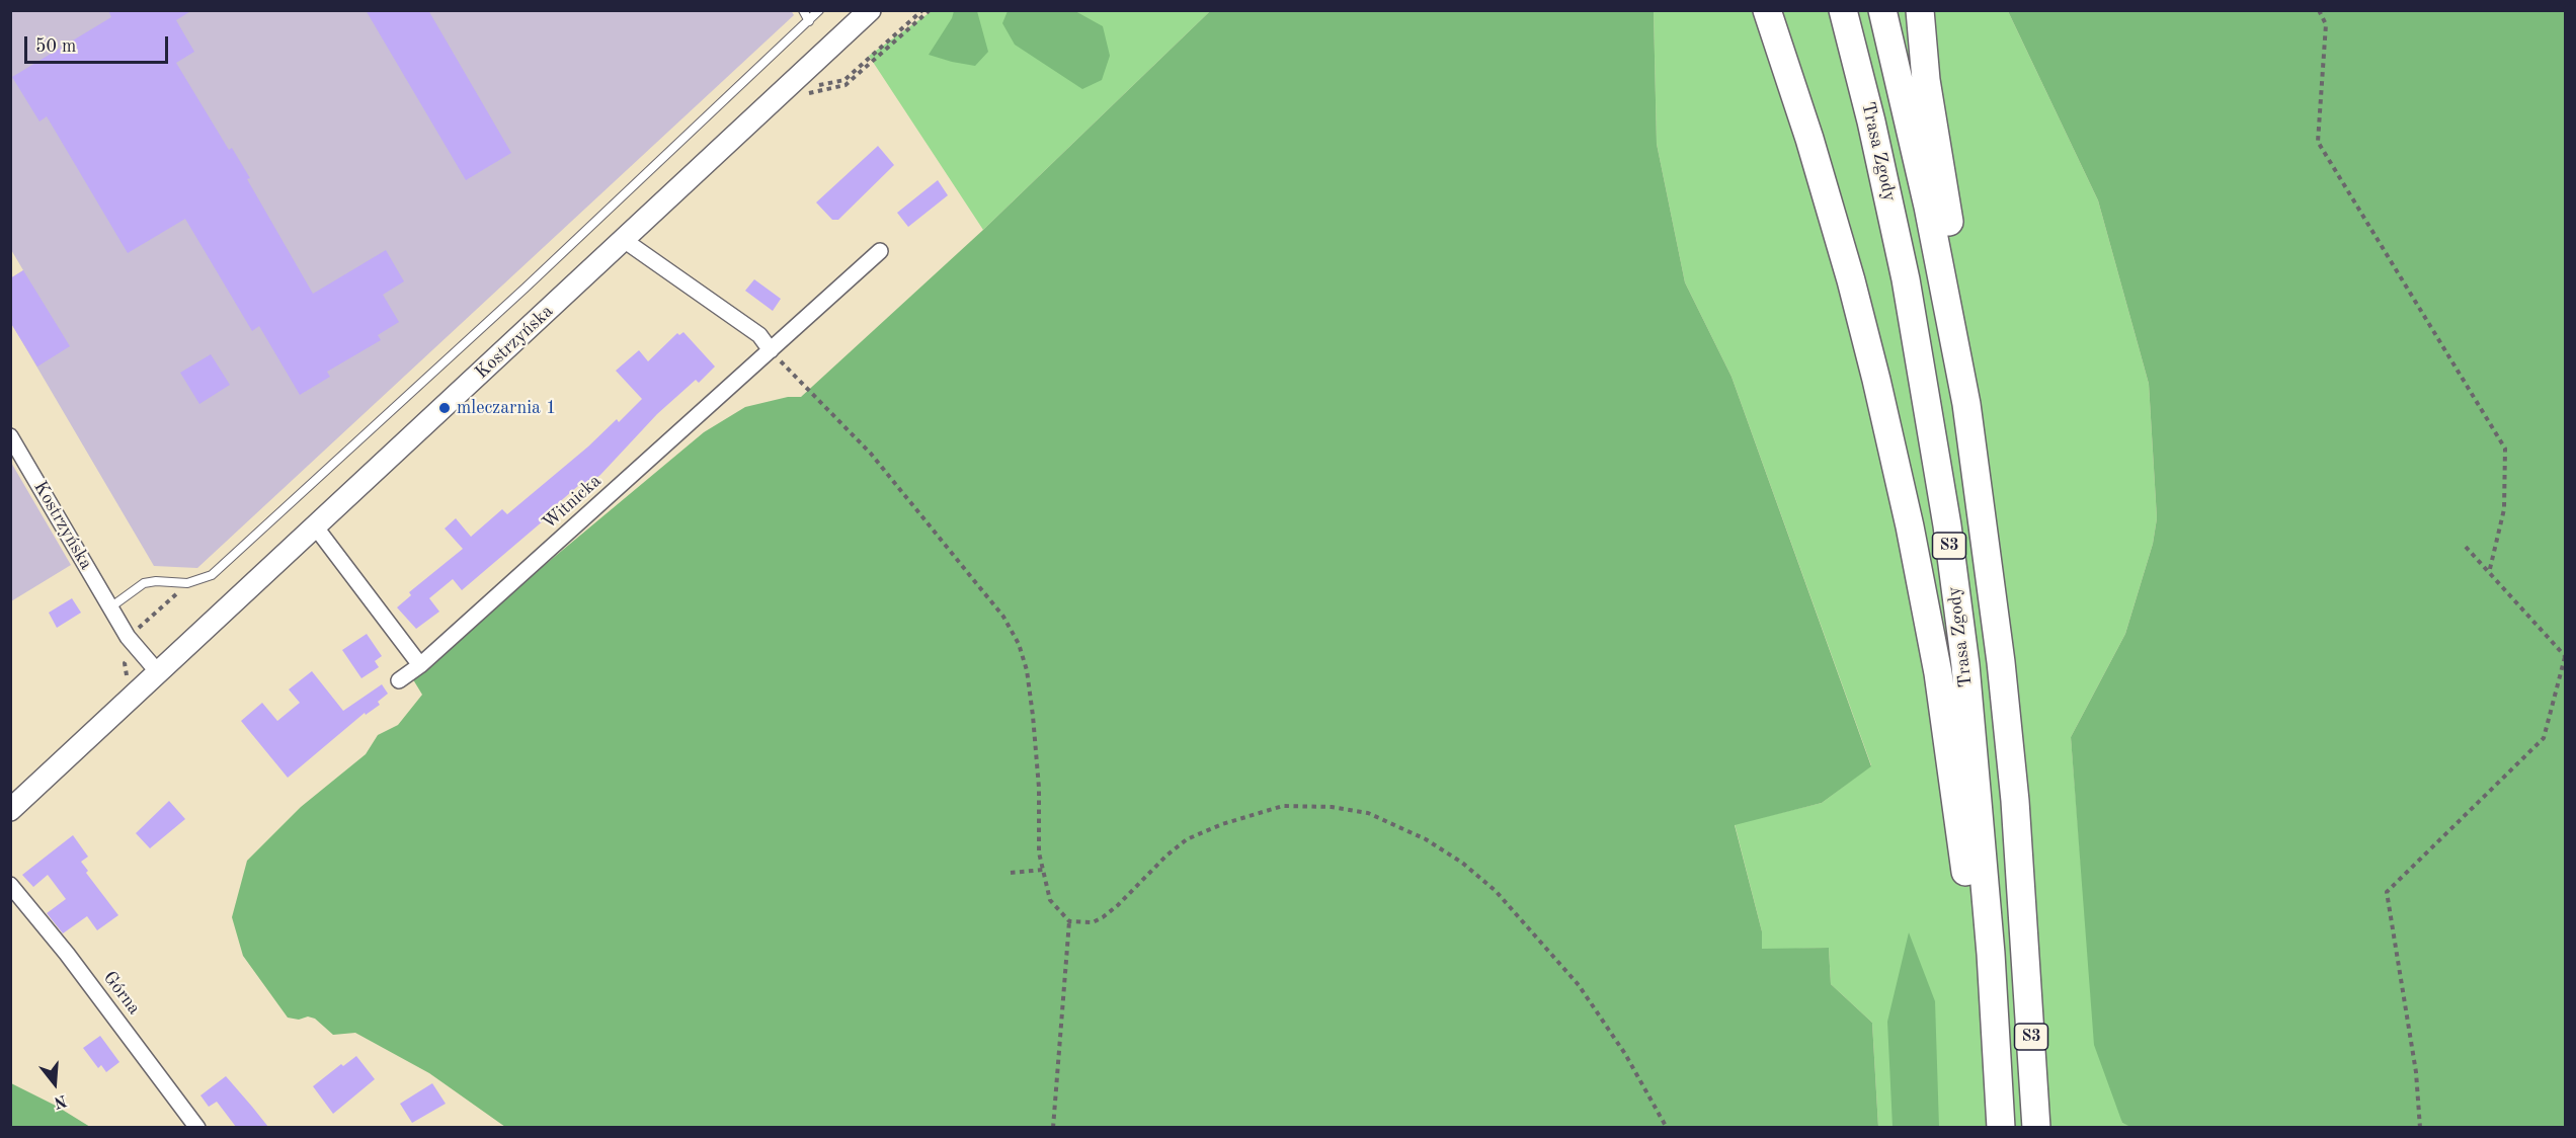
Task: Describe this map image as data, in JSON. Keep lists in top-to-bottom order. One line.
{"streets":{"highway":["Trasa Zgody","S3"],"main road":["Kostrzyńska"],"street":["Witnicka","Górna"]},"places":["mleczarnia 1"],"scale_bar":"50 m","north":"bottom"}
